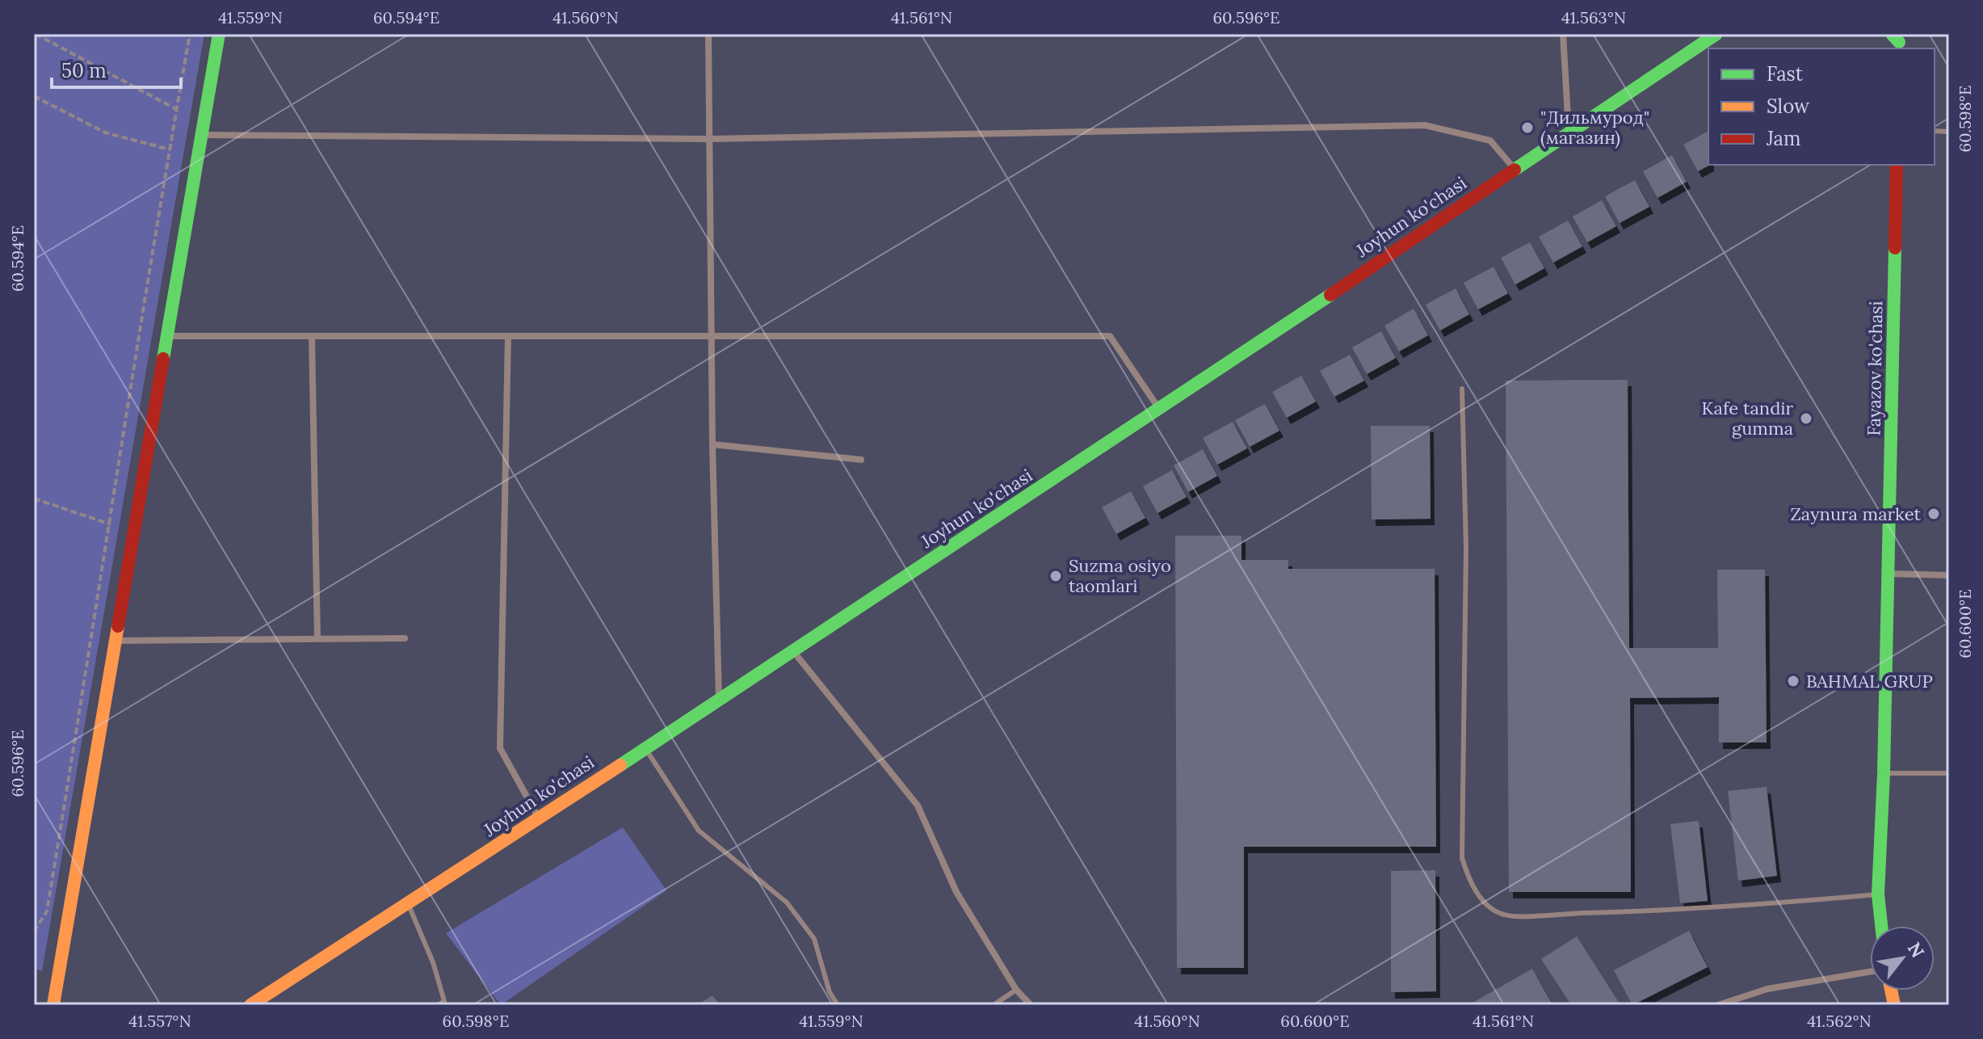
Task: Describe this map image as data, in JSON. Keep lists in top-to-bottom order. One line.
{"streets":{"main road":["Joyhun ko'chasi","Fayazov ko'chasi"]},"places":["\"Дильмурод\" (магазин)","Kafe tandir gumma","Zaynura market","Suzma osiyo taomlari","BAHMAL GRUP"],"legend":["Fast","Slow","Jam"],"scale_bar":"50 m","north":"top right","coordinates":["41.559°N","60.594°E","41.560°N","41.561°N","60.596°E","41.563°N","60.598°E","60.600°E","41.557°N","41.562°N"]}
